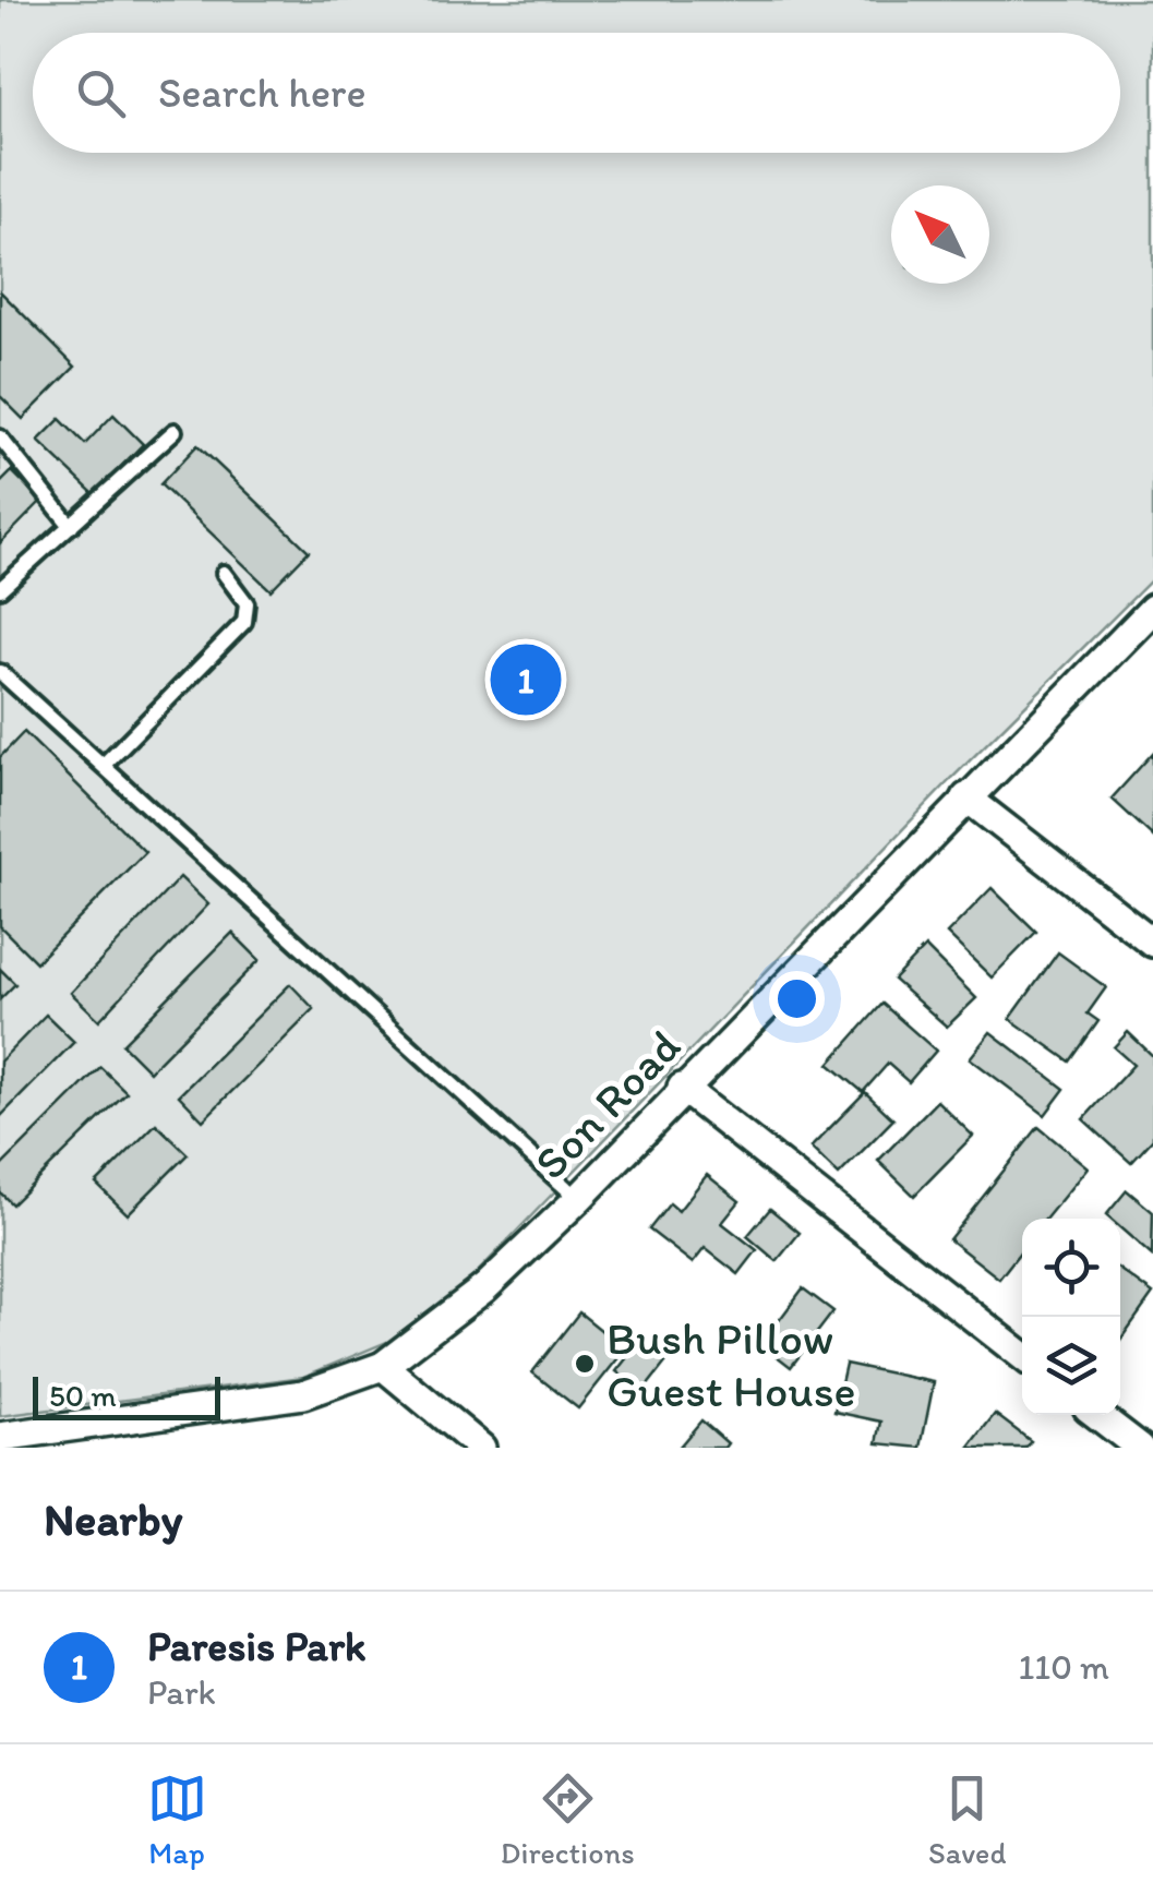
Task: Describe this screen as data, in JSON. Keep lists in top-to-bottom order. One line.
{"streets":{"street":["Son Road"]},"places":["Bush Pillow Guest House"],"scale_bar":"50 m","north":"top left","page":{"search":"Search here","pins":"1","scale":"50 m","heading":"Nearby","list":[{"mark":"1","name":"Paresis Park","note":"Park","value":"110 m"}],"nav":["Map","Directions","Saved"]}}
